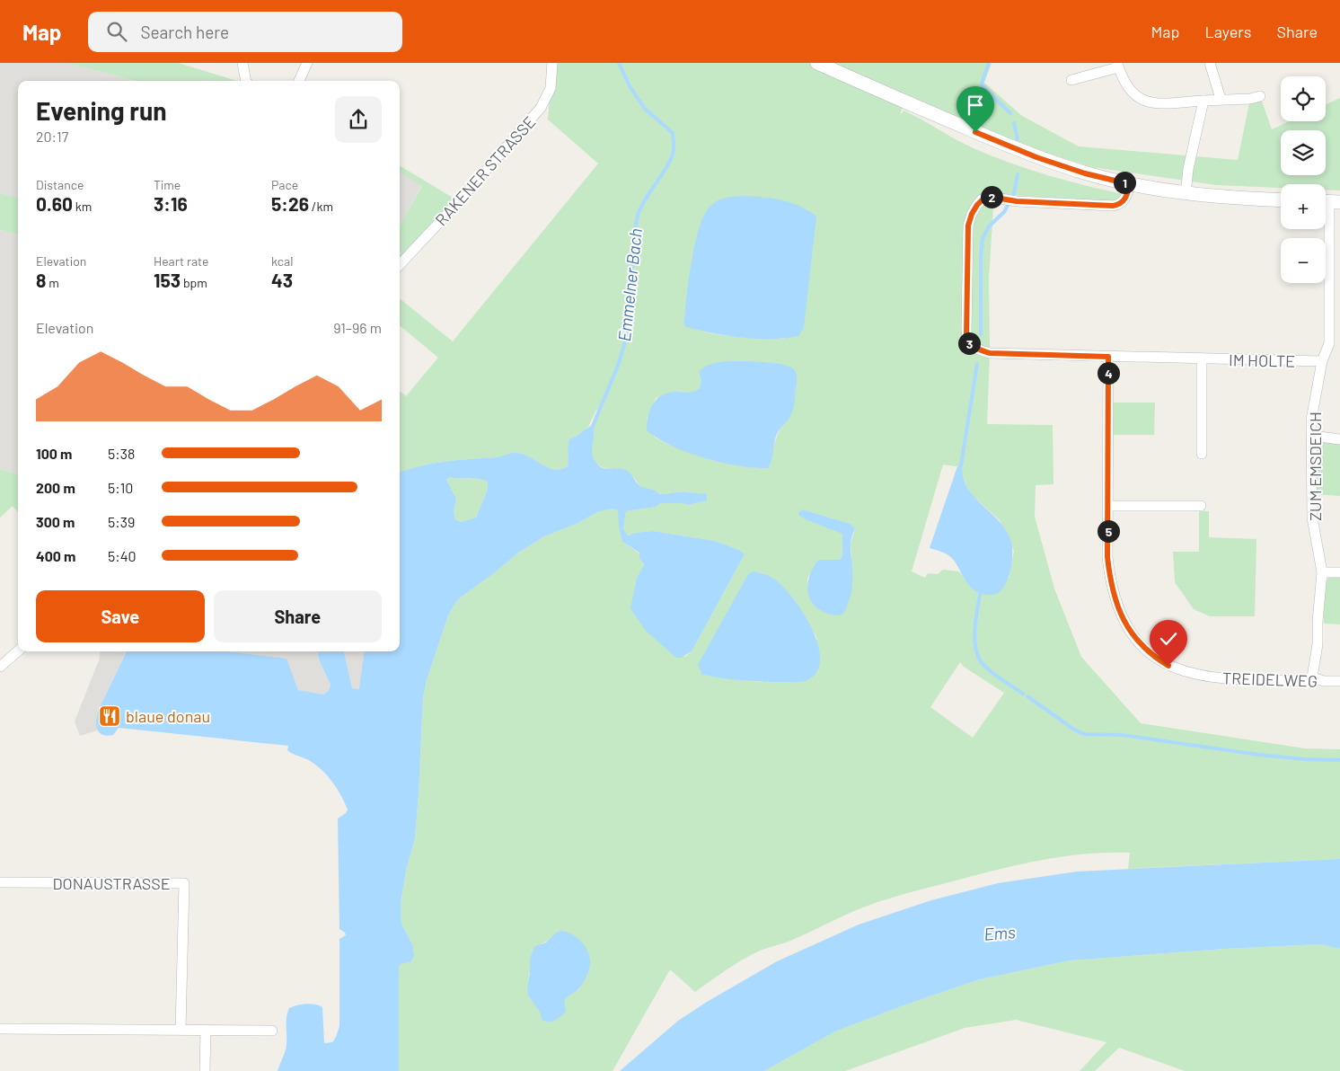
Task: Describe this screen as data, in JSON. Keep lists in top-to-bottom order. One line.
{"streets":{"street":["RAKENER STRASSE","IM HOLTE","ZUM EMSDEICH","TREIDELWEG","DONAUSTRASSE"]},"crossings":[["IM HOLTE","ZUM EMSDEICH"],["IM HOLTE","TREIDELWEG"],["ZUM EMSDEICH","TREIDELWEG"]],"water":["Emmelner Bach","Ems"],"places":{"restaurant":["blaue donau"]},"page":{"header":"Map","search":"Search here","nav":["Map","Layers","Share"],"map_buttons":["+","−"],"heading":["Evening run","20:17"],"stats":[["Distance","0.60 km"],["Time","3:16"],["Pace","5:26 /km"],["Elevation","8 m"],["Heart rate","153 bpm"],["kcal","43"]],"pins":["1","2","3","4","5"],"chart":["Elevation","91–96 m"],"list":[{"name":"100 m","note":"5:38"},{"name":"200 m","note":"5:10"},{"name":"300 m","note":"5:39"},{"name":"400 m","note":"5:40"}],"buttons":["Save","Share"]}}
